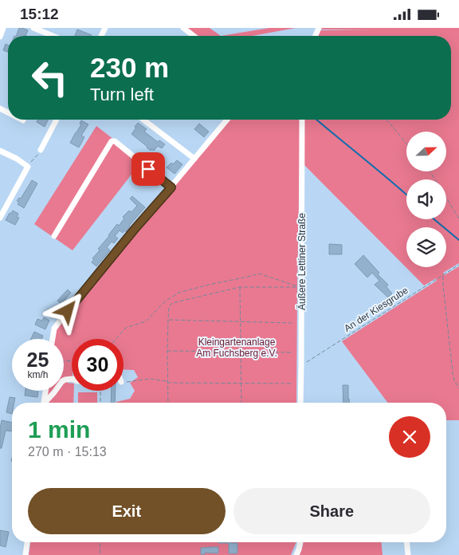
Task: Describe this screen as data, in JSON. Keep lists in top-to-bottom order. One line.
{"streets":{"street":["Äußere Lettiner Straße"],"path":["An der Kiesgrube"]},"crossings":[["Äußere Lettiner Straße","An der Kiesgrube"]],"parks":["Kleingartenanlage Am Fuchsberg e.V."],"north":"right","page":{"status":"15:12","turn":["230 m","Turn left"],"speed":"25 km/h","limit":"30","heading":["1 min","270 m · 15:13"],"buttons":["Exit","Share"]}}
